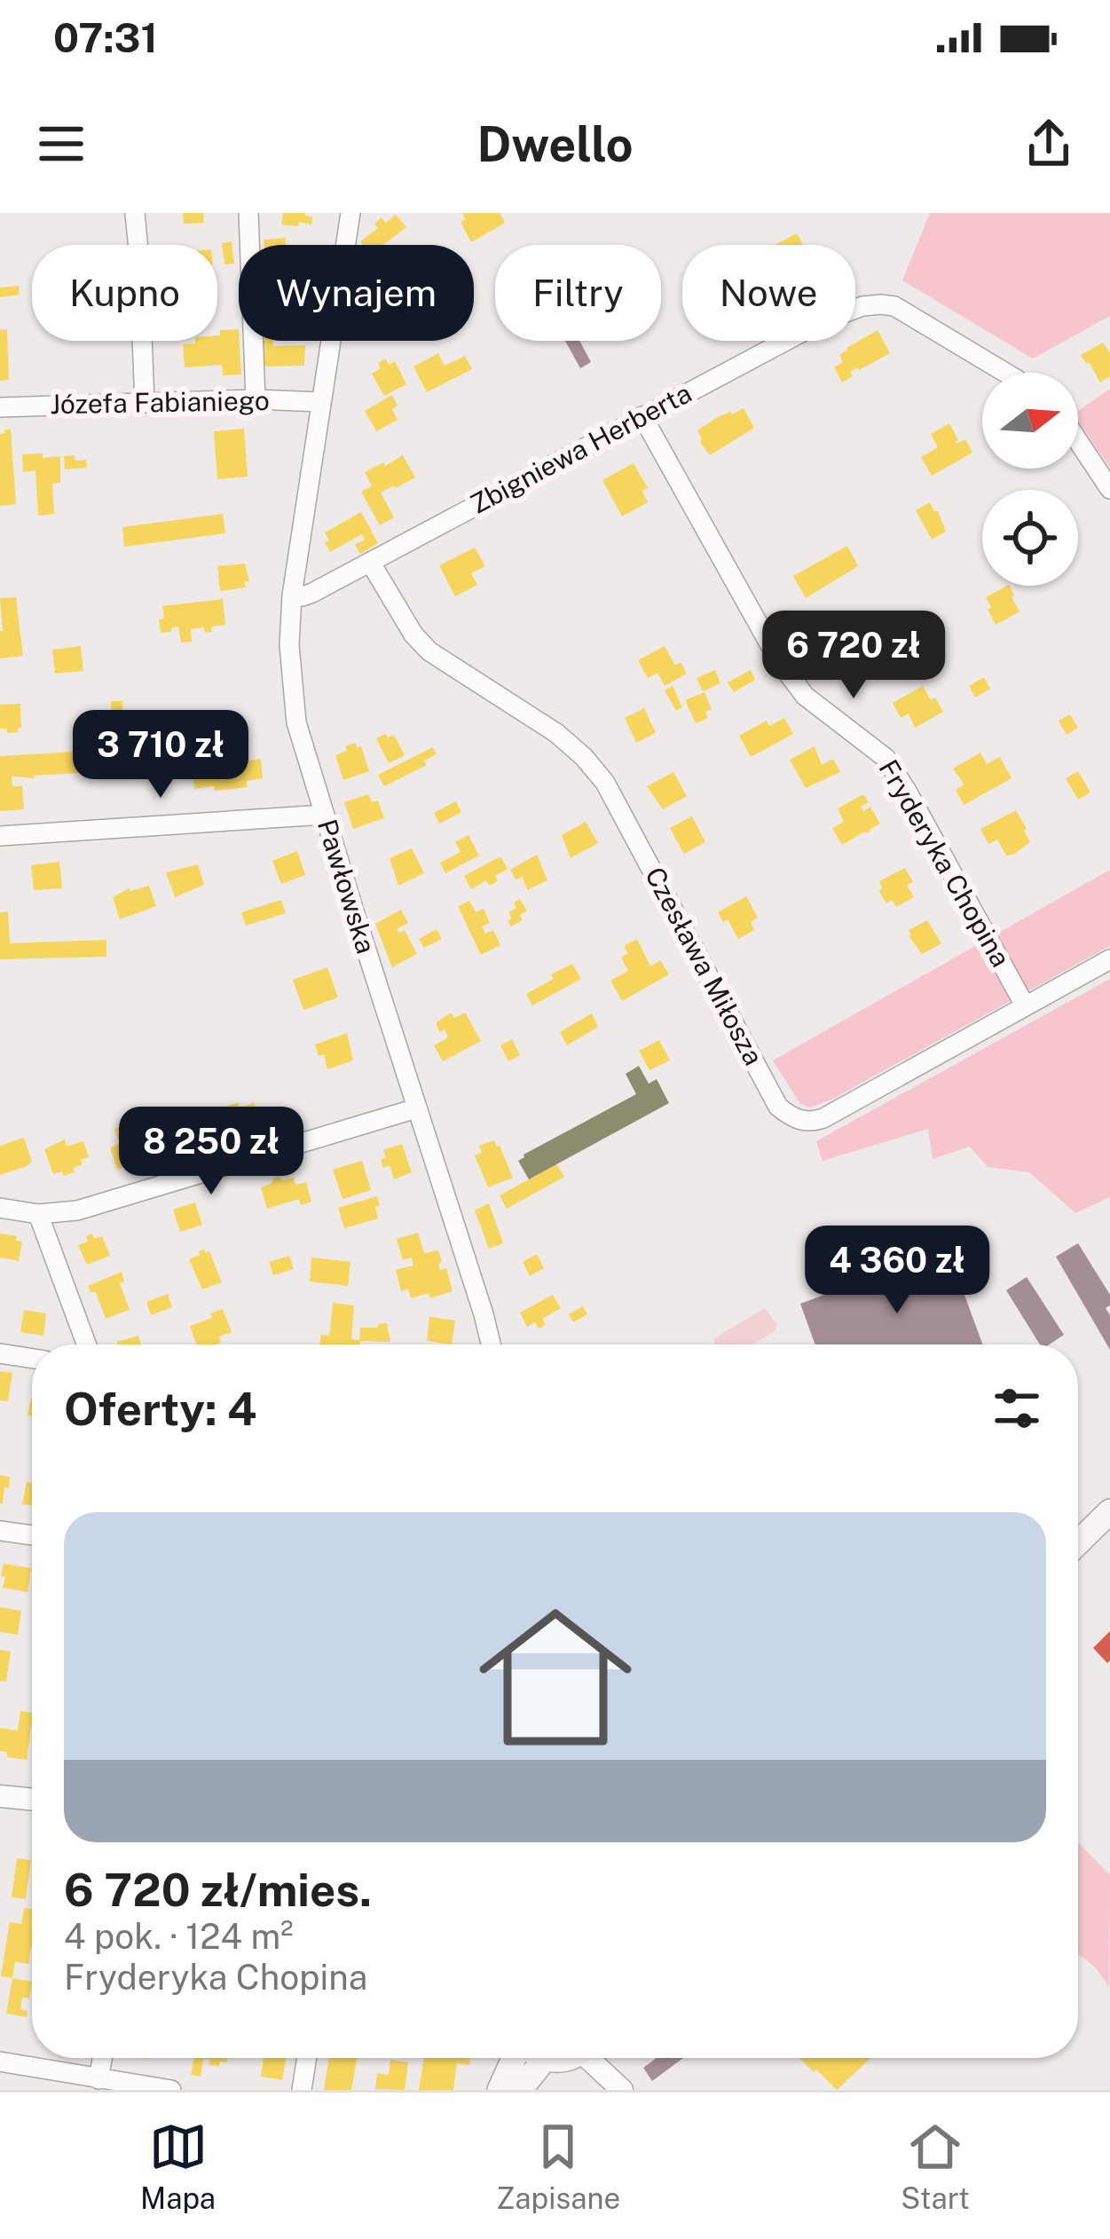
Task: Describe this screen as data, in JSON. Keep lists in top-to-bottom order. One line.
{"streets":{"street":["Józefa Fabianiego","Zbigniewa Herberta","Fryderyka Chopina","Pawłowska","Czesława Miłosza"]},"crossings":[["Józefa Fabianiego","Pawłowska"],["Zbigniewa Herberta","Fryderyka Chopina"],["Zbigniewa Herberta","Pawłowska"],["Zbigniewa Herberta","Czesława Miłosza"],["Fryderyka Chopina","Czesława Miłosza"]],"north":"right","page":{"status":"07:31","header":"Dwello","chip":["Kupno","Wynajem","Filtry","Nowe"],"price":["6 720 zł","3 710 zł","8 250 zł","4 360 zł"],"heading":"Oferty: 4","list":[{"name":"6 720 zł/mies.","note":"4 pok. · 124 m² · Fryderyka Chopina"}],"tabs":["Mapa","Zapisane","Start"]}}
